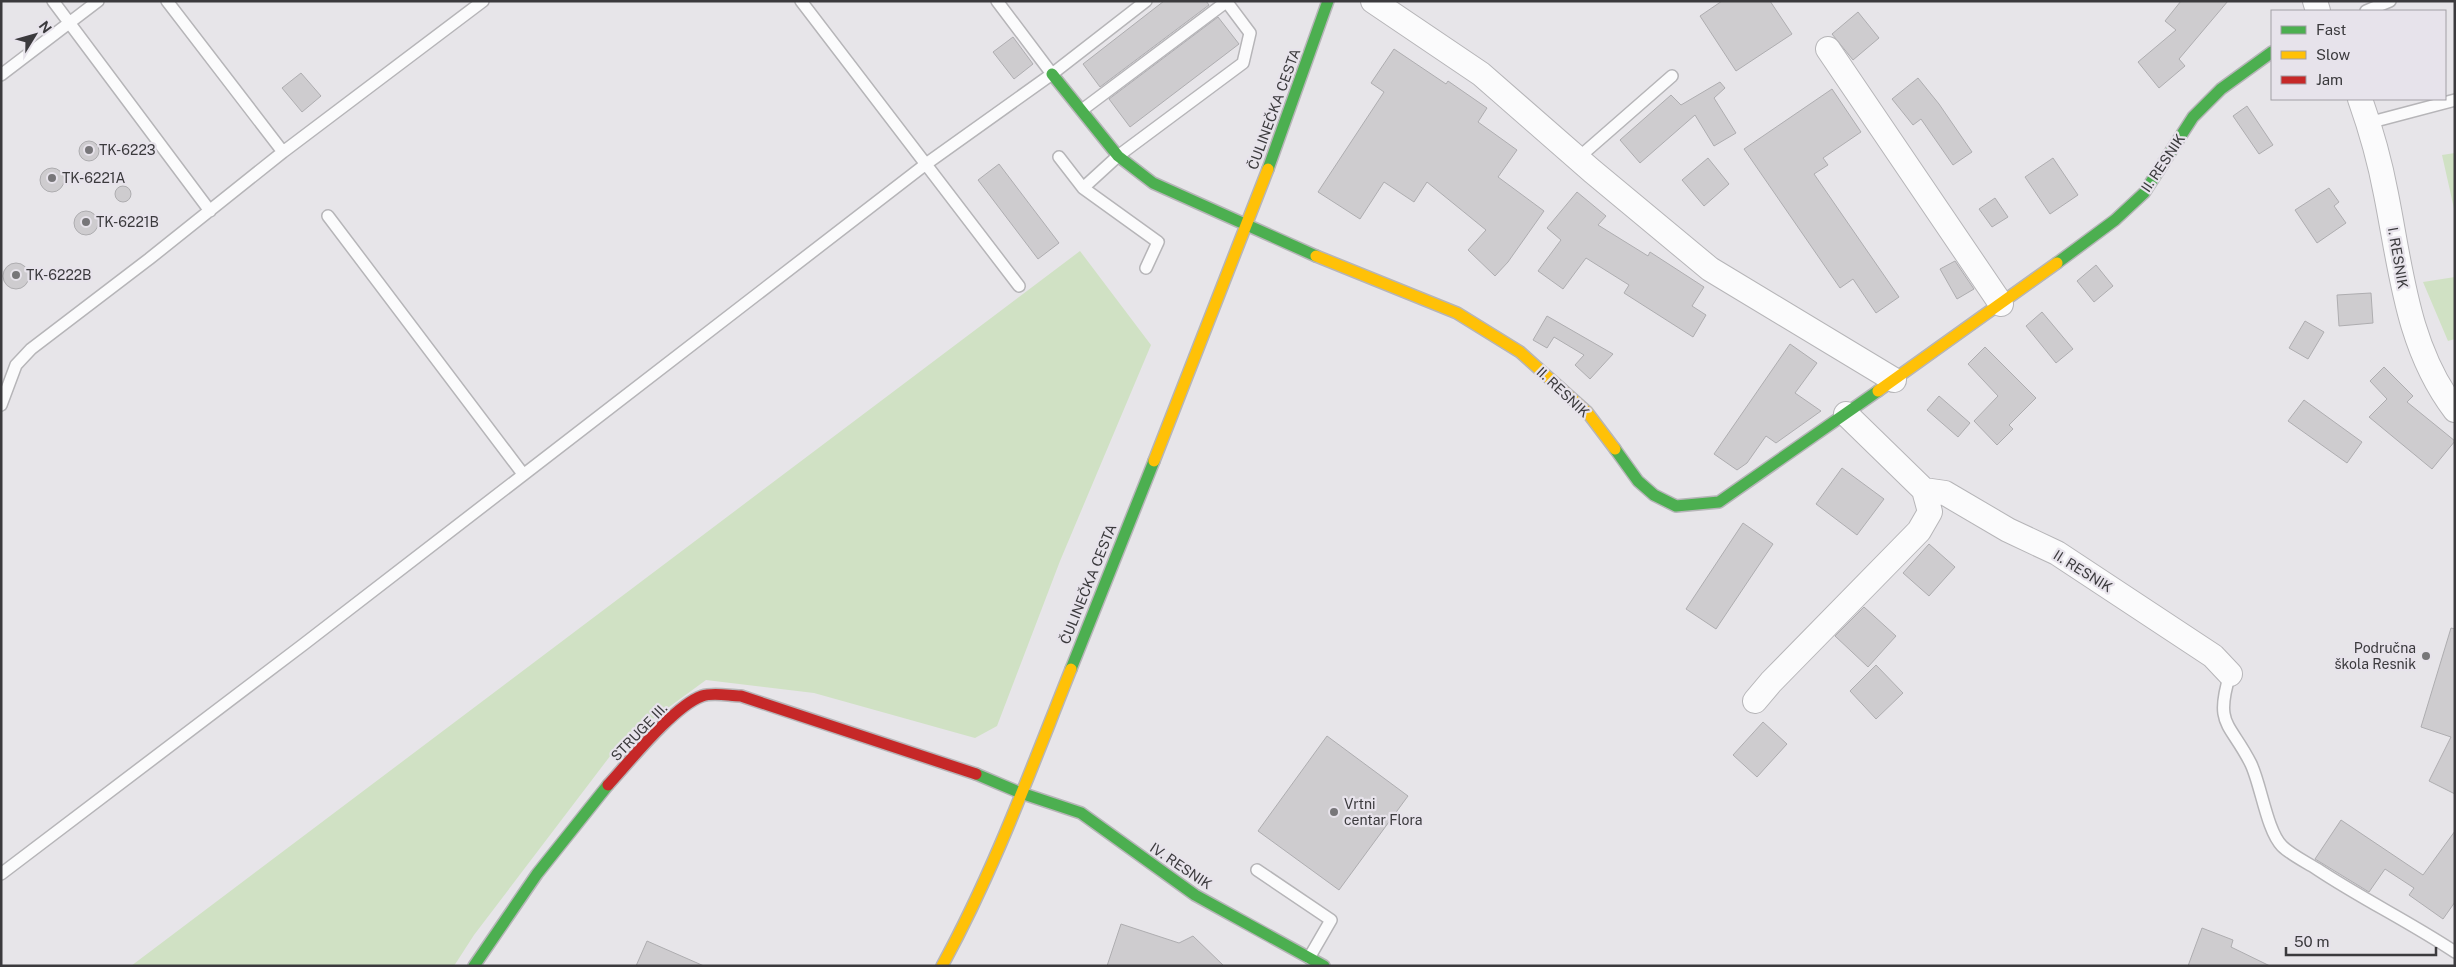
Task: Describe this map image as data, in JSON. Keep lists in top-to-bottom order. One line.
{"streets":{"street":["ČULINEČKA CESTA","II. RESNIK","I. RESNIK","STRUGE III.","IV. RESNIK"]},"crossings":[["ČULINEČKA CESTA","II. RESNIK"],["ČULINEČKA CESTA","STRUGE III."],["ČULINEČKA CESTA","IV. RESNIK"],["STRUGE III.","IV. RESNIK"]],"places":["TK-6223","TK-6221A","TK-6221B","TK-6222B","Područna škola Resnik","Vrtni centar Flora"],"legend":["Fast","Slow","Jam"],"scale_bar":"50 m","north":"top right"}
